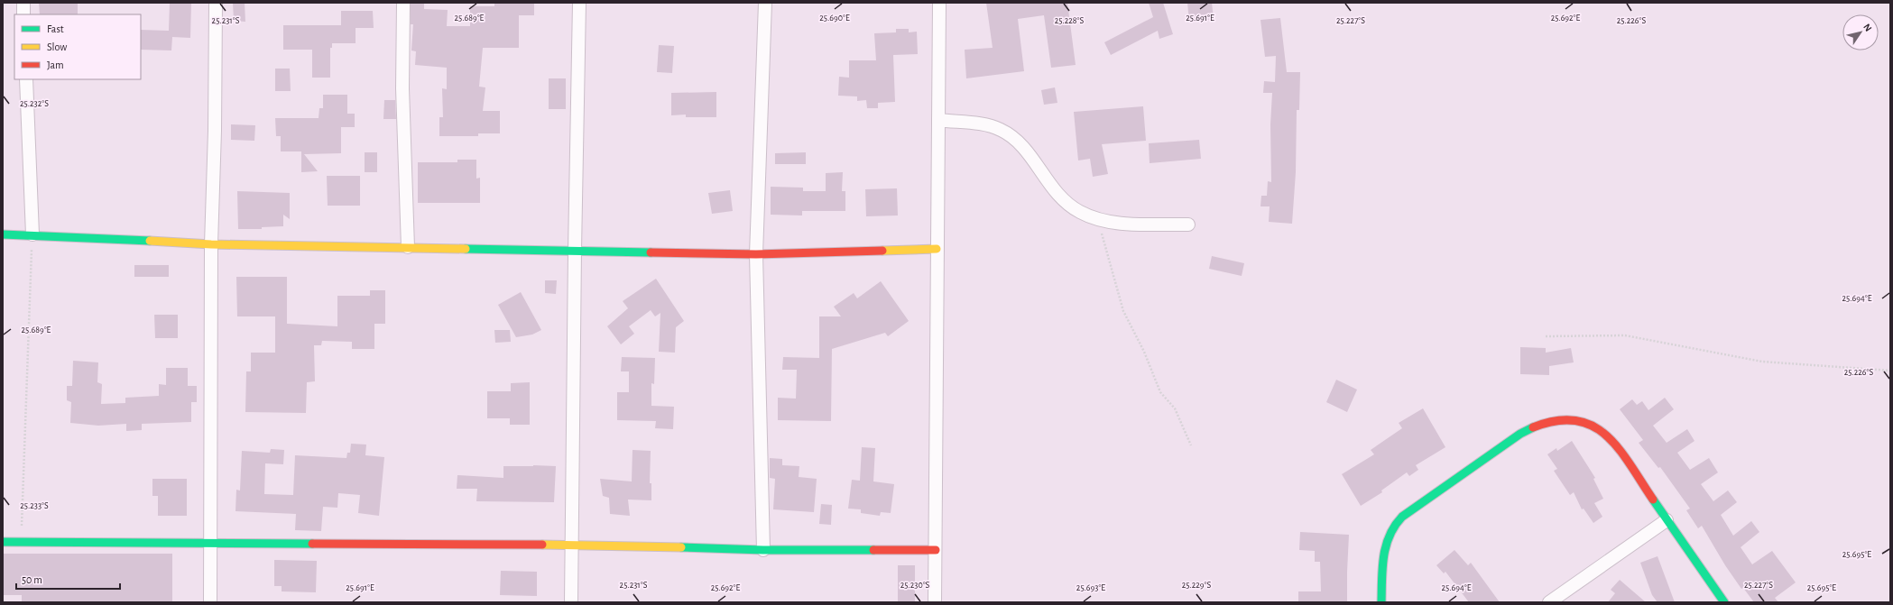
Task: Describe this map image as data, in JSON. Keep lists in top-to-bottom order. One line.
{"legend":["Fast","Slow","Jam"],"scale_bar":"50 m","north":"top right","coordinates":["25.689°E","25.690°E","25.691°E","25.692°E","25.231°S","25.228°S","25.227°S","25.226°S","25.232°S","25.694°E","25.233°S","25.695°E","25.230°S","25.229°S","25.693°E"]}
